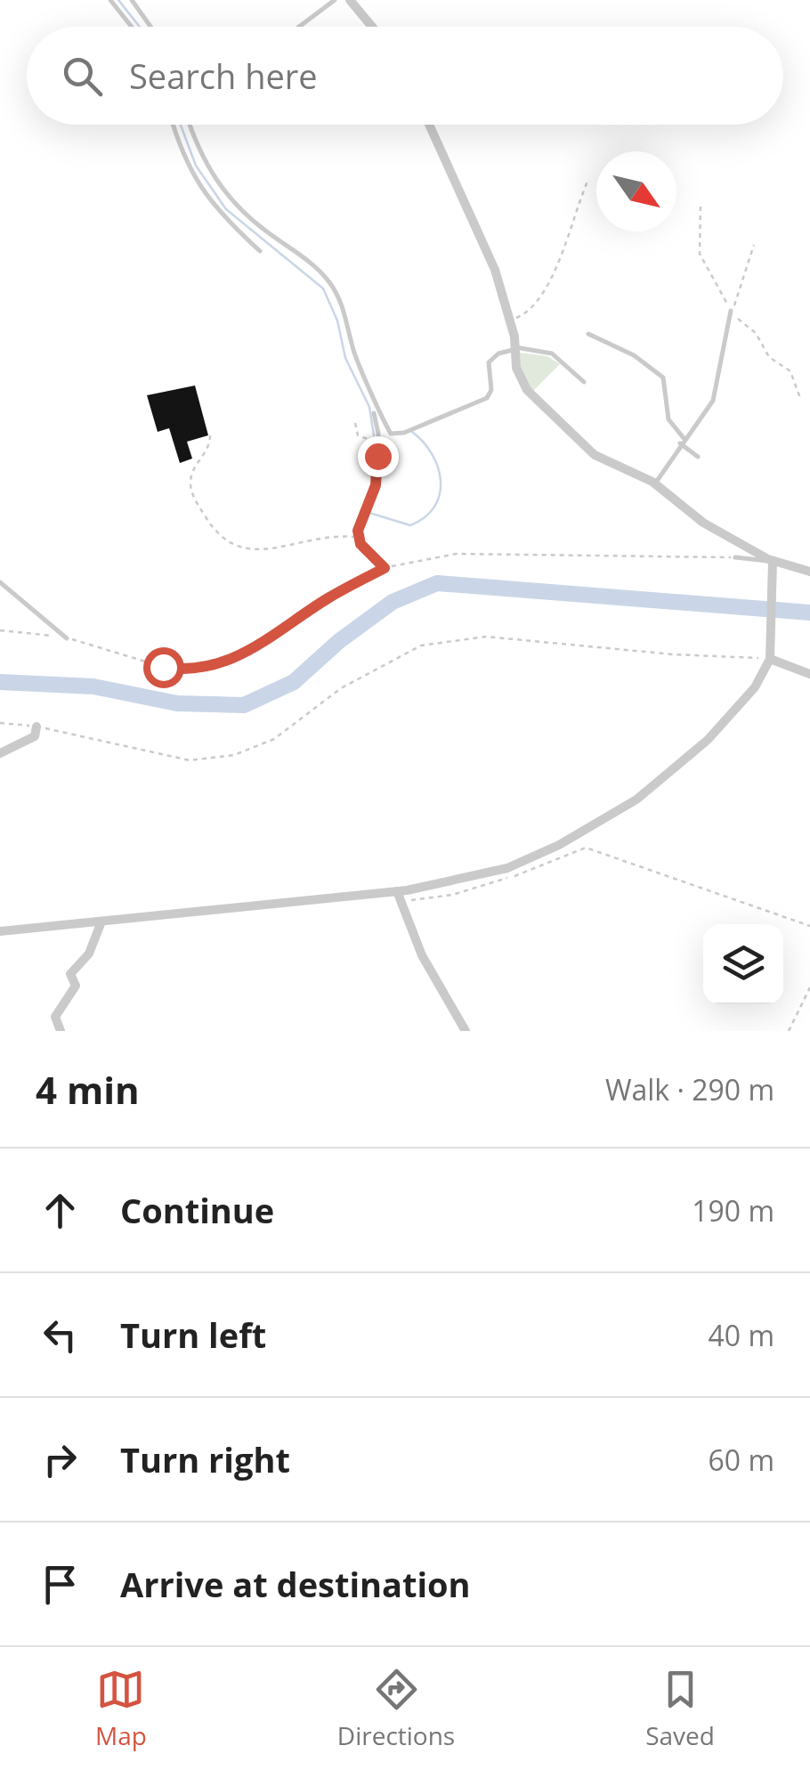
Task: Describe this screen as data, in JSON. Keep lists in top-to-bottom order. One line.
{"north":"bottom right","page":{"search":"Search here","heading":["4 min","Walk · 290 m"],"list":[["Continue","190 m"],["Turn left","40 m"],["Turn right","60 m"],"Arrive at destination"],"nav":["Map","Directions","Saved"]}}
